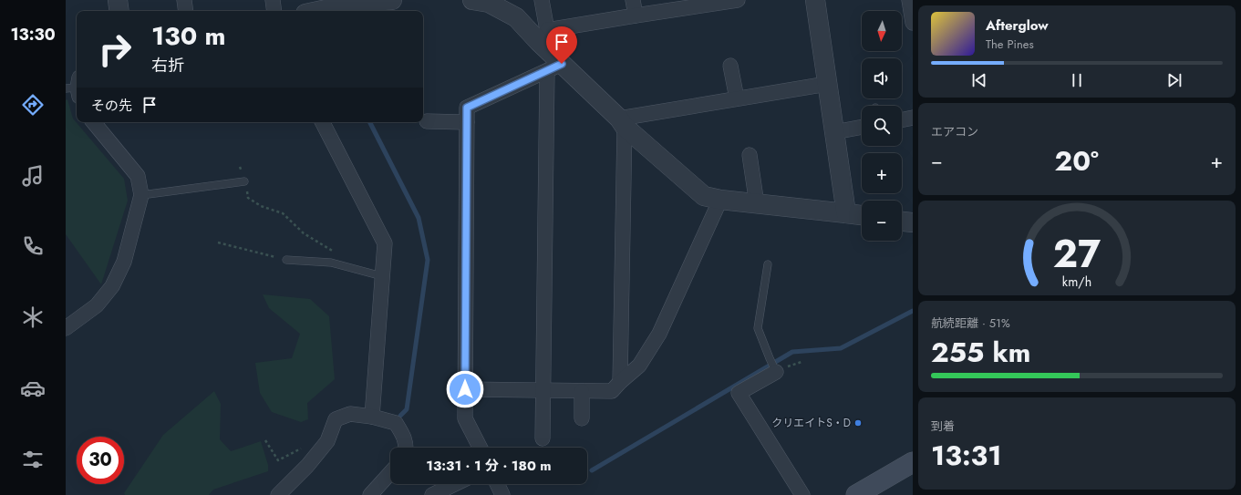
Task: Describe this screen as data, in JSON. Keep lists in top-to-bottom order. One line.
{"places":["クリエイトS・D"],"north":"bottom","page":{"tabs":"13:30","map_buttons":["+","−"],"turn":["130 m","右折"],"song":["Afterglow","The Pines"],"then":"その先","tile":["エアコン",["航続距離 · 51%","255 km"],["到着","13:31"]],"heat":["−","20°","+"],"limit":"30","trip":"13:31 · 1 分 · 180 m","gauge":["27","km/h"]}}
